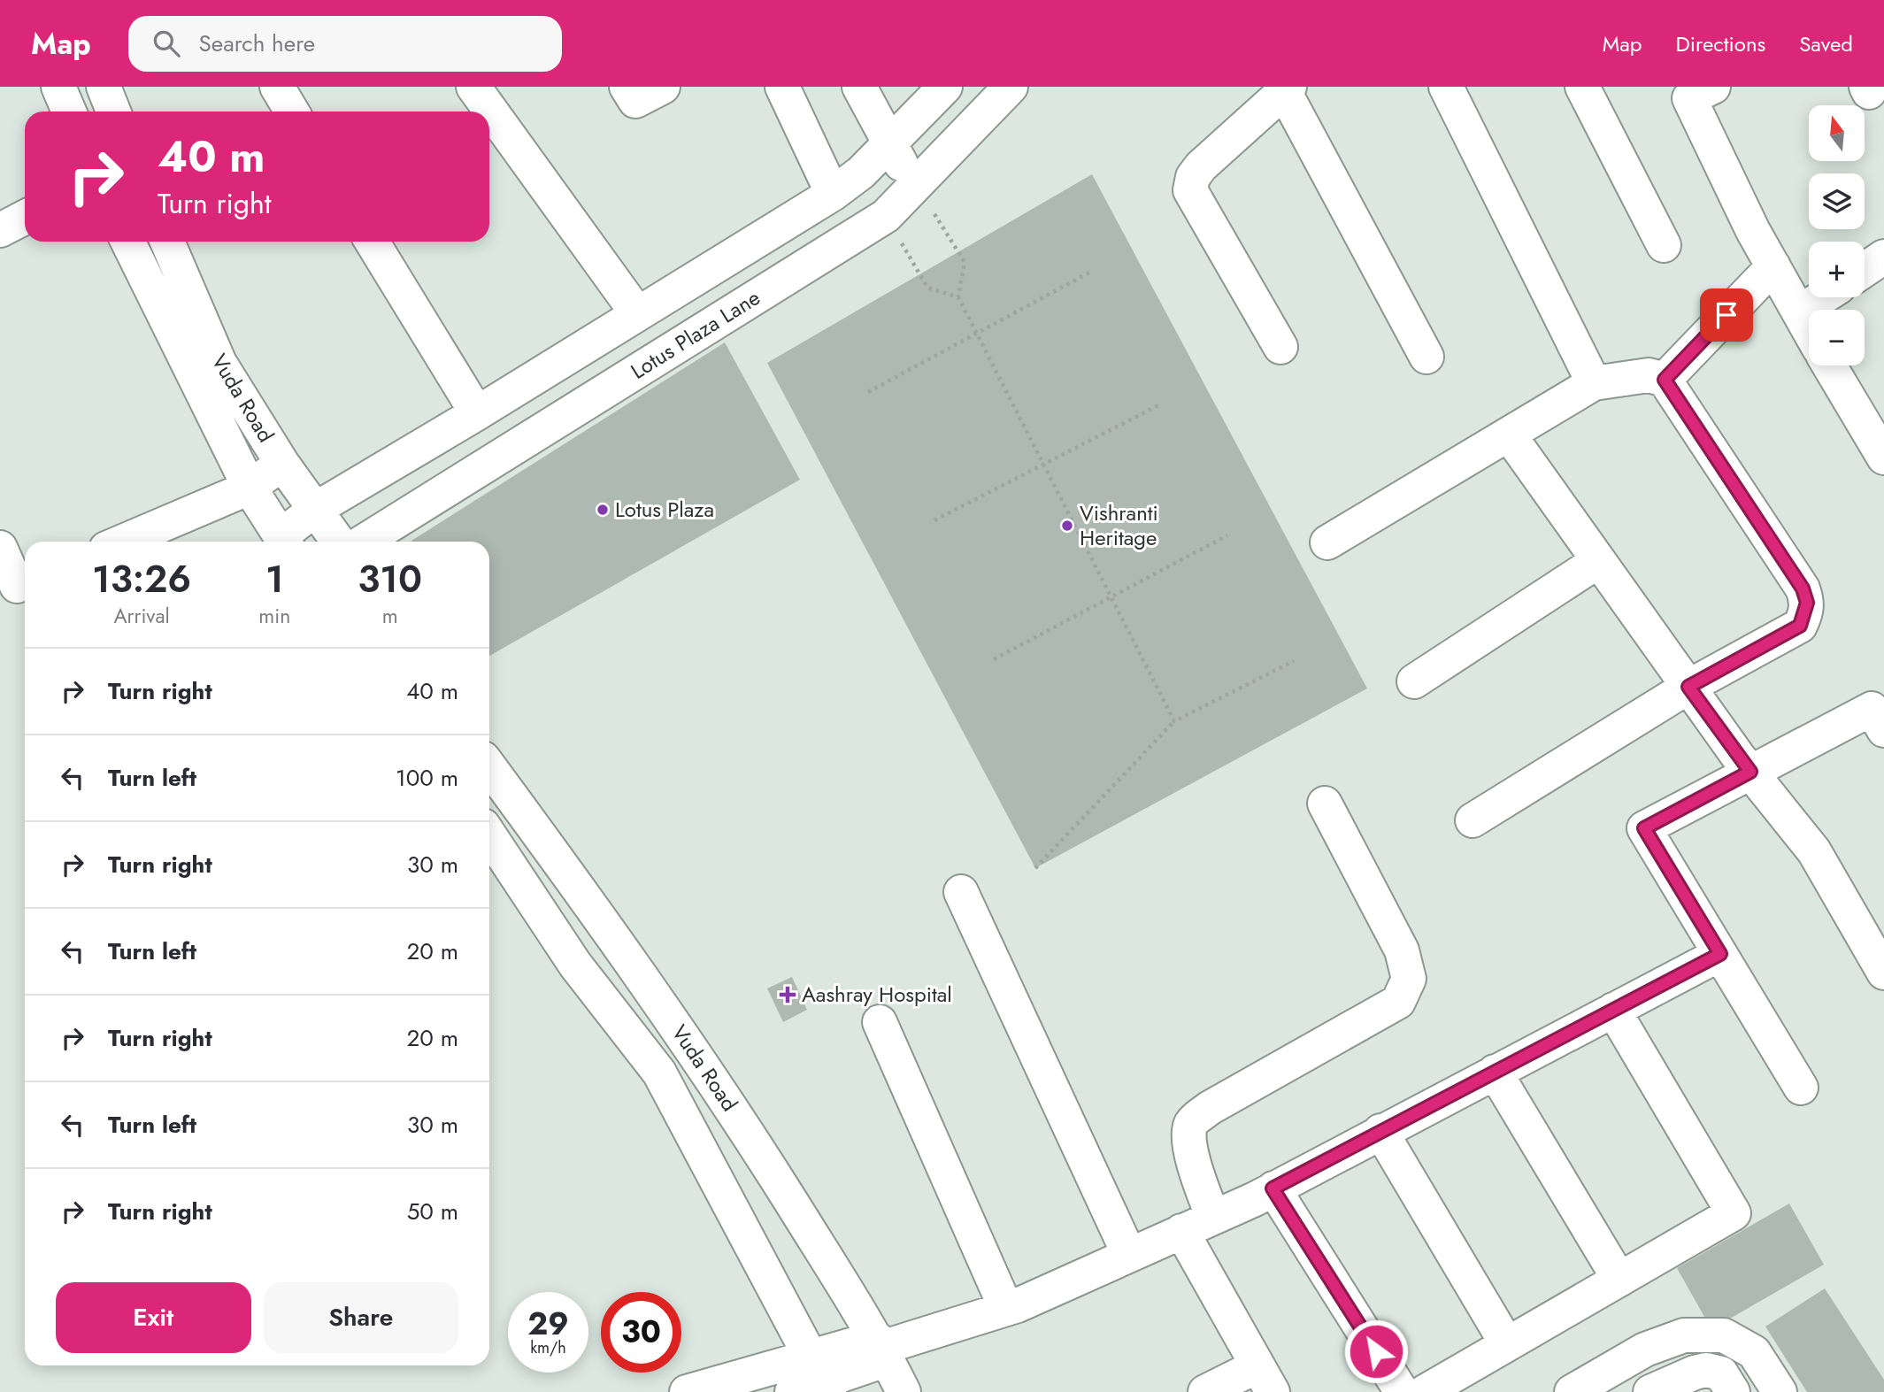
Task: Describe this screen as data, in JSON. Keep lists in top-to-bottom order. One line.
{"streets":{"street":["Lotus Plaza Lane","Vuda Road"]},"places":{"other":["Lotus Plaza","Vishranti Heritage"],"health":["Aashray Hospital"]},"north":"top","page":{"header":"Map","search":"Search here","nav":["Map","Directions","Saved"],"map_buttons":["+","−"],"turn":["40 m","Turn right"],"eta":["13:26","Arrival","1","min","310","m"],"list":[{"name":"Turn right","value":"40 m"},{"name":"Turn left","value":"100 m"},{"name":"Turn right","value":"30 m"},{"name":"Turn left","value":"20 m"},{"name":"Turn right","value":"20 m"},{"name":"Turn left","value":"30 m"},{"name":"Turn right","value":"50 m"}],"buttons":["Exit","Share"],"speed":"29 km/h","limit":"30"}}
